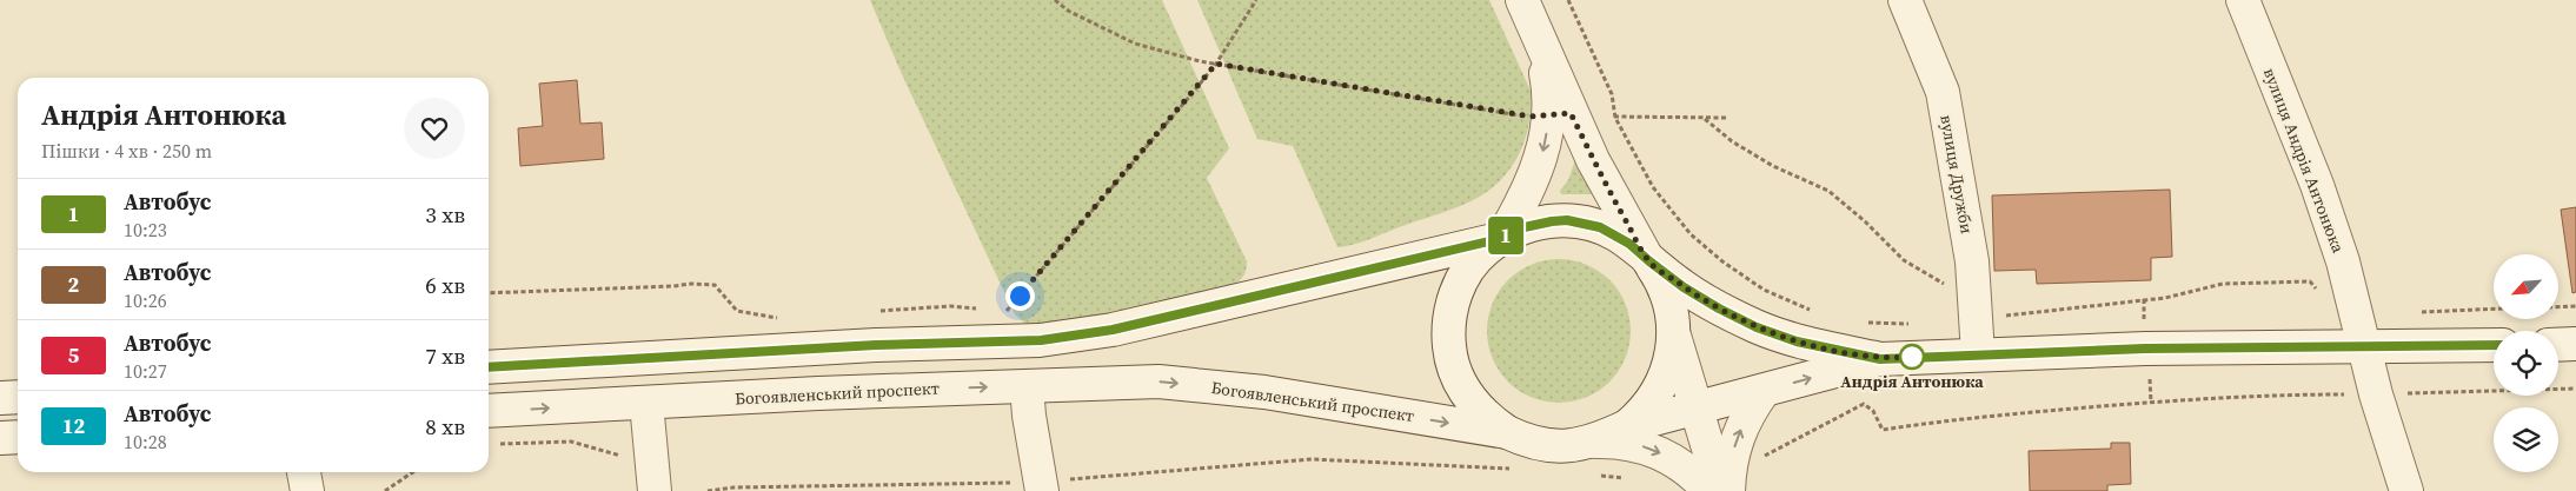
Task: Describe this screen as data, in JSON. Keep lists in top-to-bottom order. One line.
{"streets":{"main road":["вулиця Андрія Антонюка","вулиця Дружби","Богоявленський проспект"]},"crossings":[["вулиця Андрія Антонюка","Богоявленський проспект"],["вулиця Дружби","Богоявленський проспект"]],"places":["Андрія Антонюка"],"lines":["bus line 1"],"north":"bottom left","page":{"on_map":"1","heading":["Андрія Антонюка","Пішки · 4 хв · 250 m"],"list":[{"mark":"1","name":"Автобус","note":"10:23","value":"3 хв"},{"mark":"2","name":"Автобус","note":"10:26","value":"6 хв"},{"mark":"5","name":"Автобус","note":"10:27","value":"7 хв"},{"mark":"12","name":"Автобус","note":"10:28","value":"8 хв"}]}}
